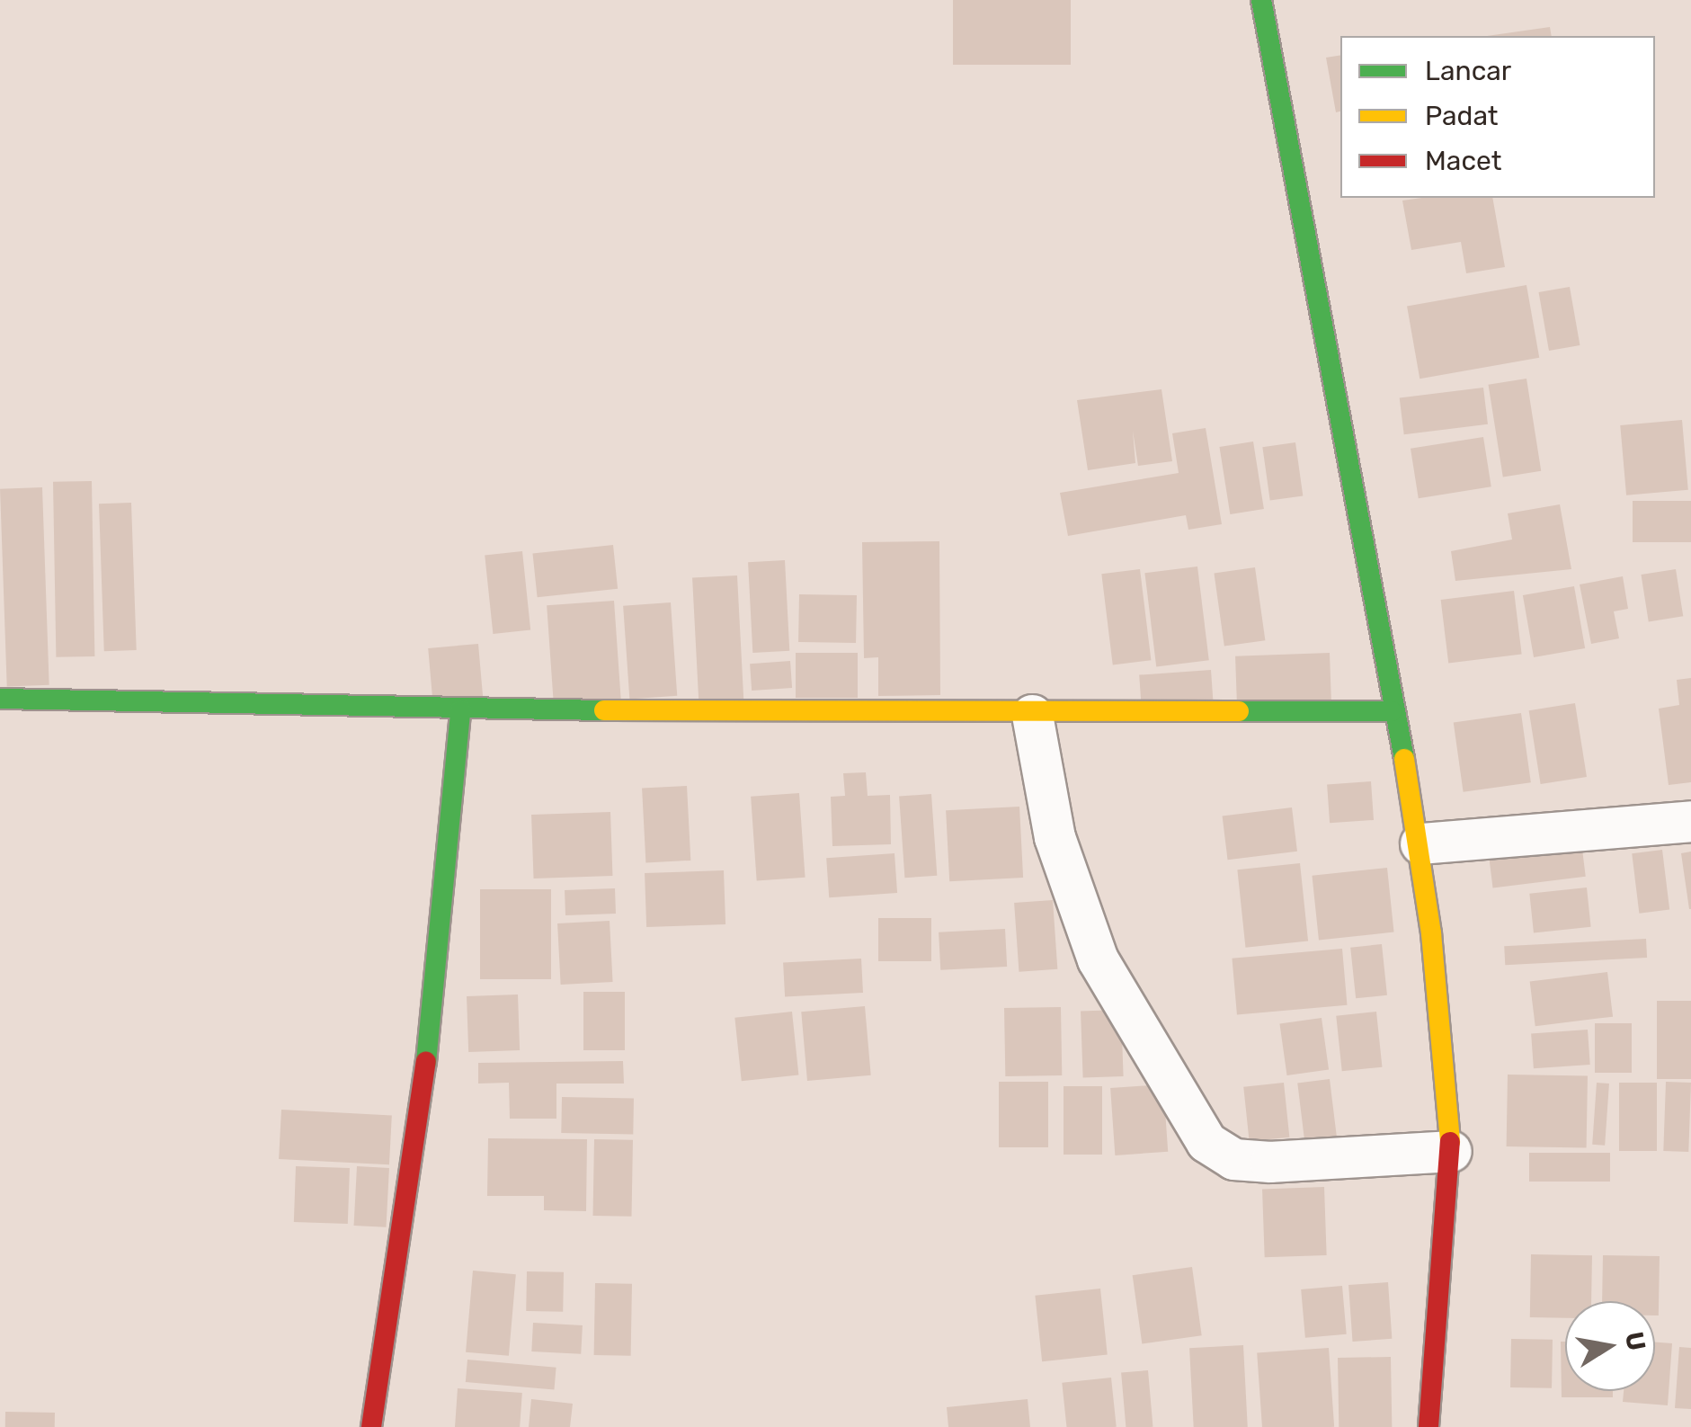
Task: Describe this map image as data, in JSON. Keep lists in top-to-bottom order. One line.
{"legend":["Lancar","Padat","Macet"],"north":"right"}
